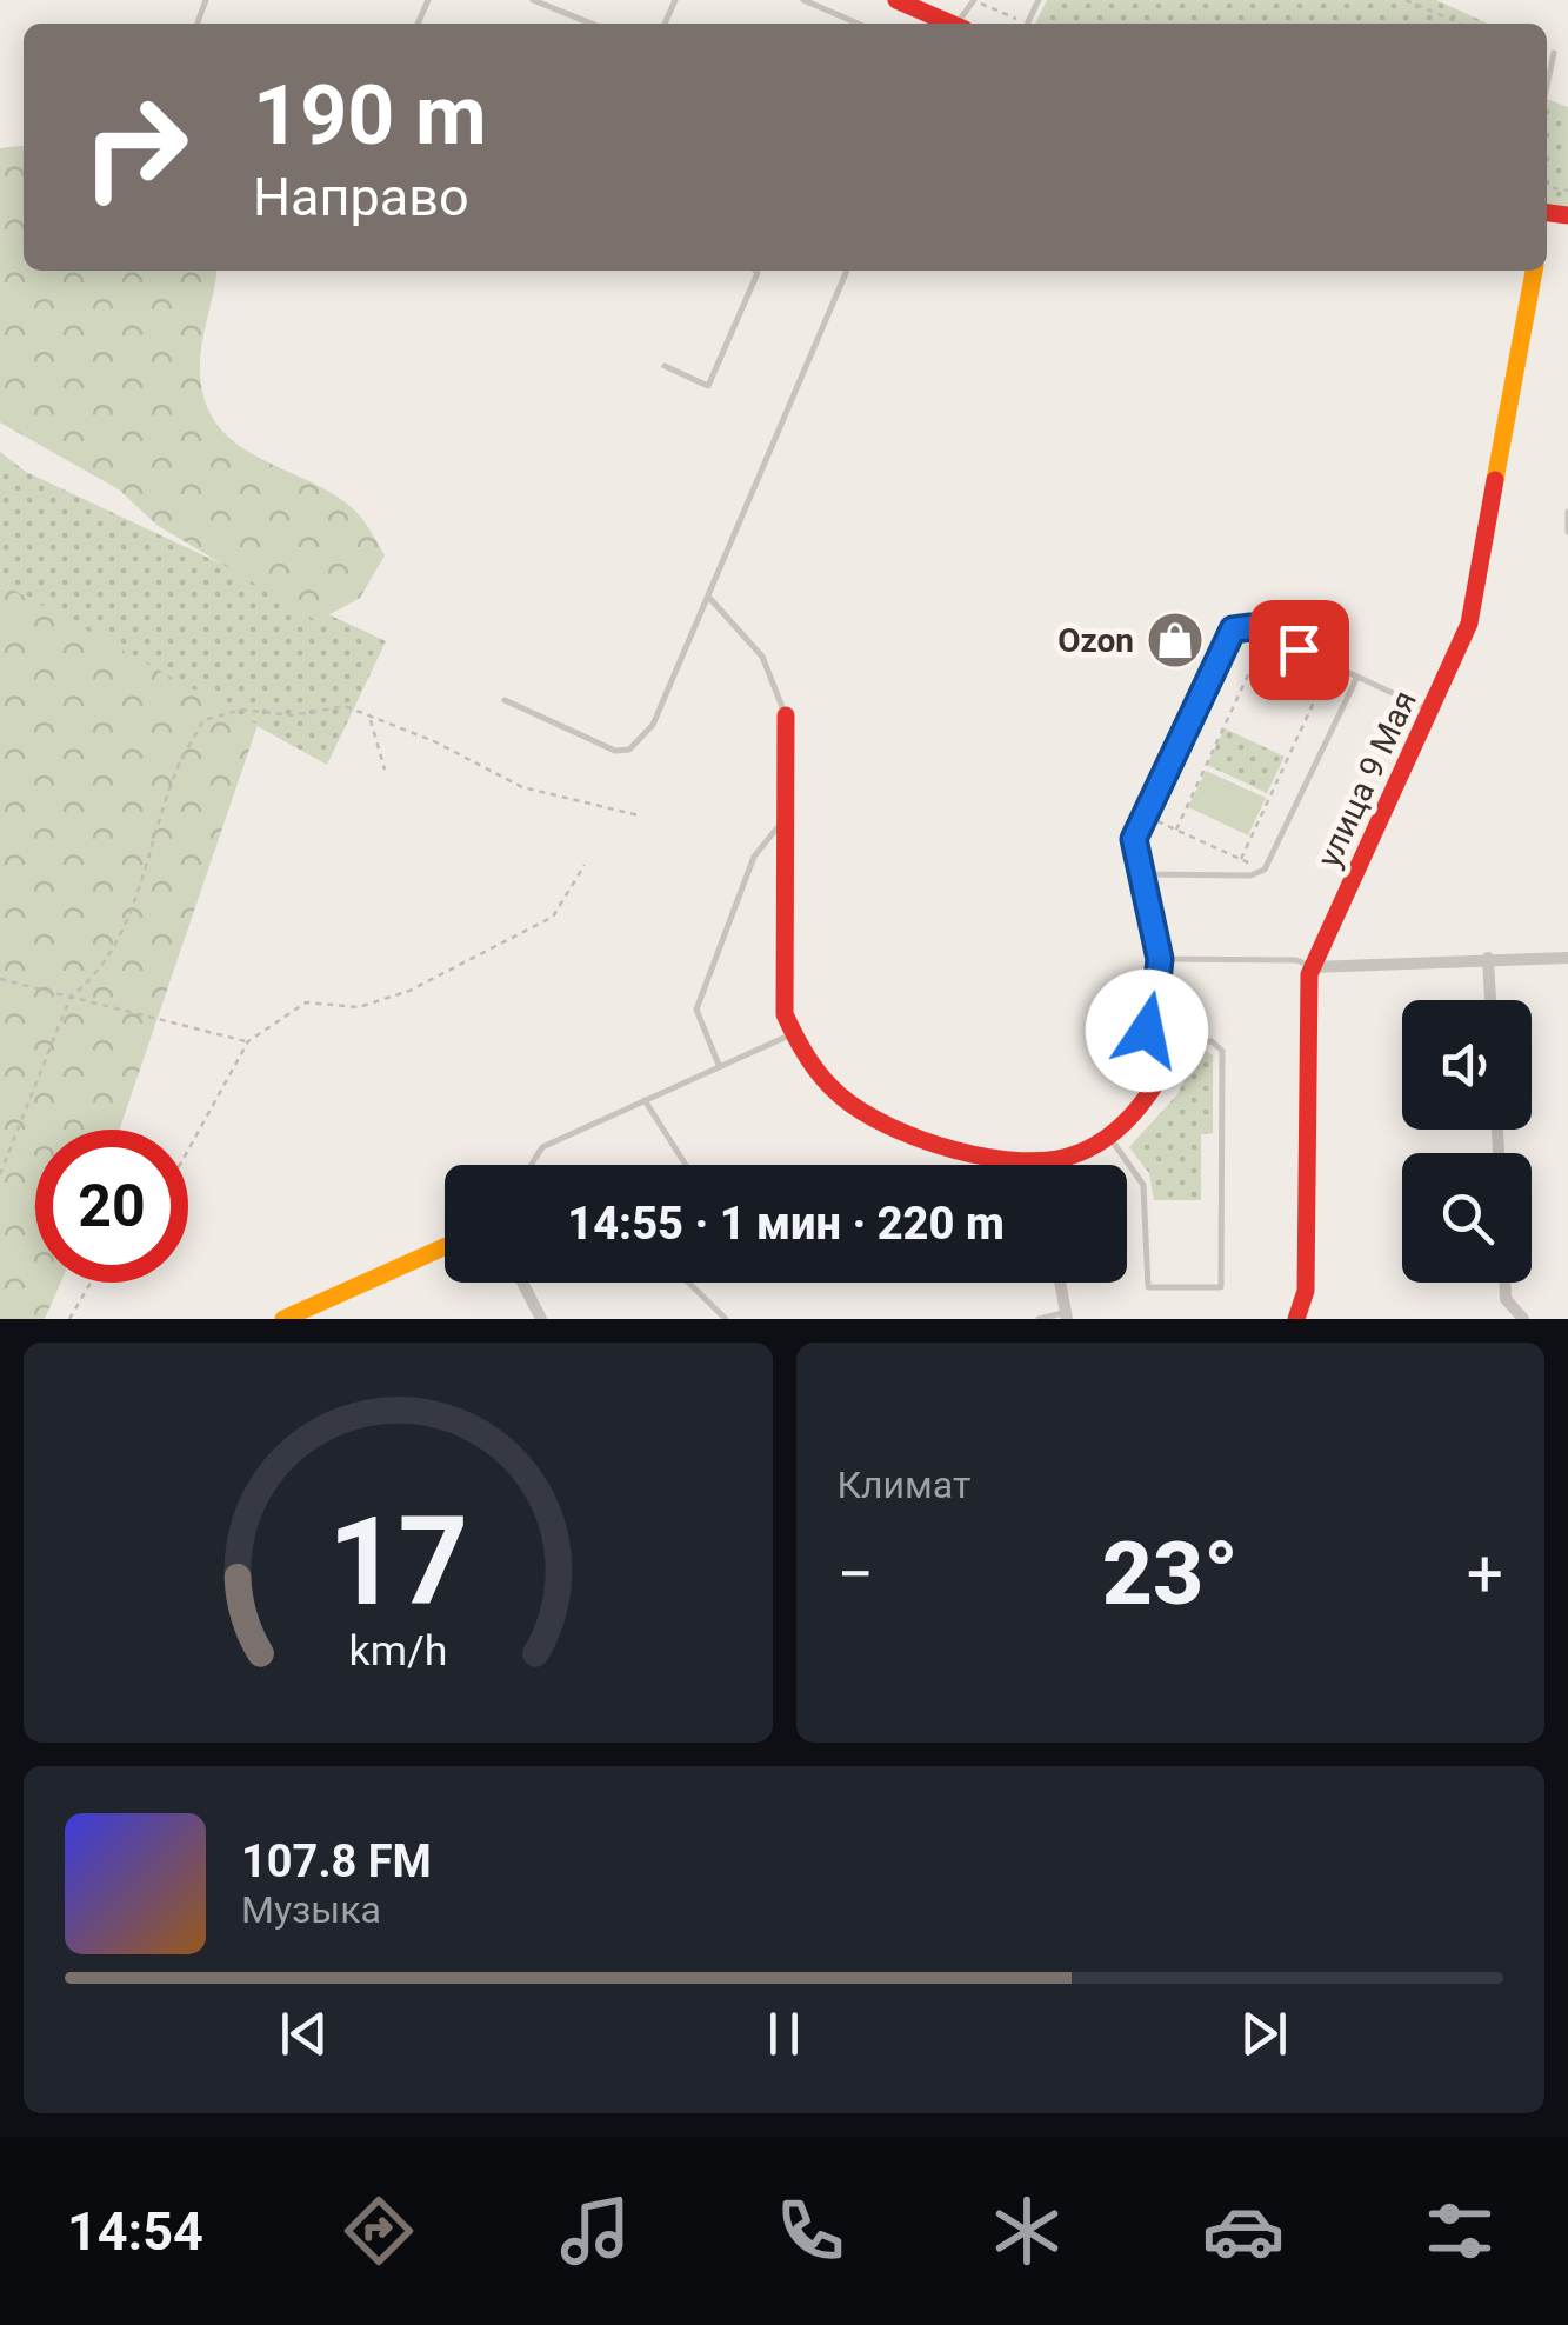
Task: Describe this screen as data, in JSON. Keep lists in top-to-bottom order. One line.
{"streets":{"street":["улица 9 Мая"]},"places":{"shop":["Ozon"]},"page":{"turn":["190 m","Направо"],"limit":"20","trip":"14:55 · 1 мин · 220 m","tile":"Климат","heat":["−","23°","+"],"song":["107.8 FM","Музыка"],"tabs":"14:54","gauge":["17","km/h"]}}
